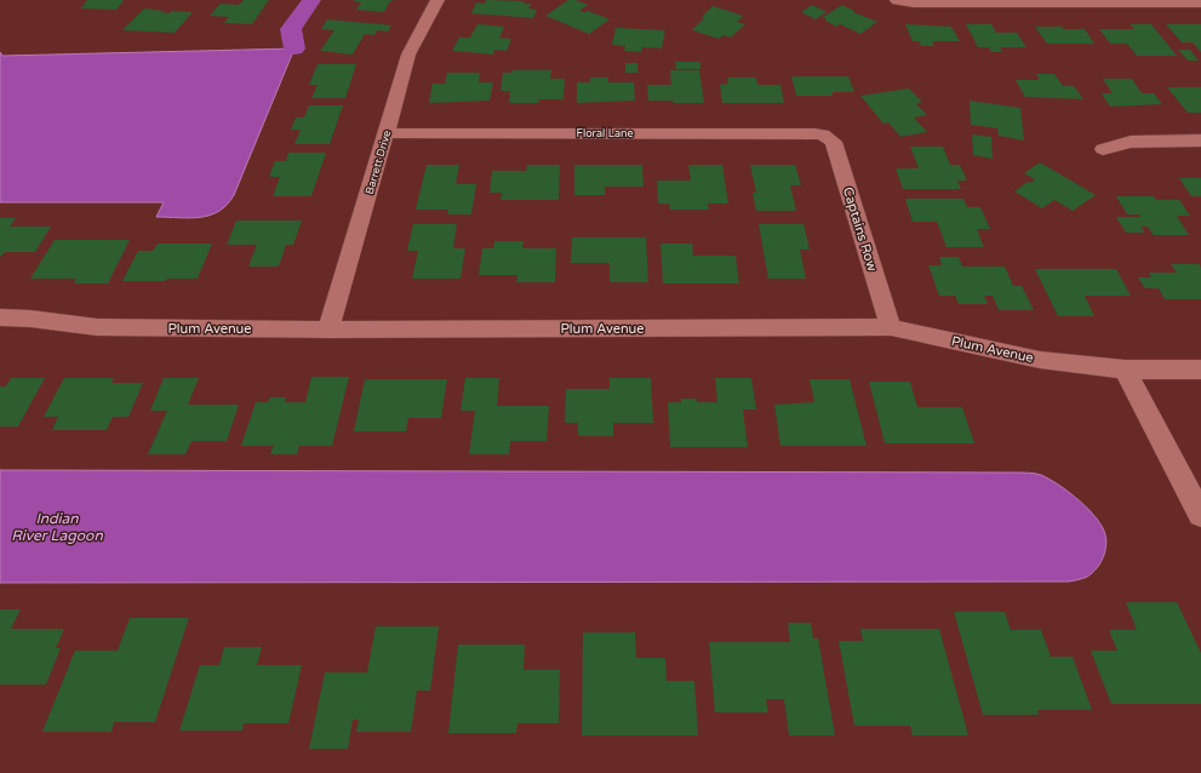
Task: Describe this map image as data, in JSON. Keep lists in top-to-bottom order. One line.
{"streets":{"street":["Floral Lane","Barrett Drive","Captains Row","Plum Avenue"]},"crossings":[["Floral Lane","Barrett Drive"],["Floral Lane","Captains Row"],["Barrett Drive","Plum Avenue"],["Captains Row","Plum Avenue"]],"water":["Indian River Lagoon"]}
